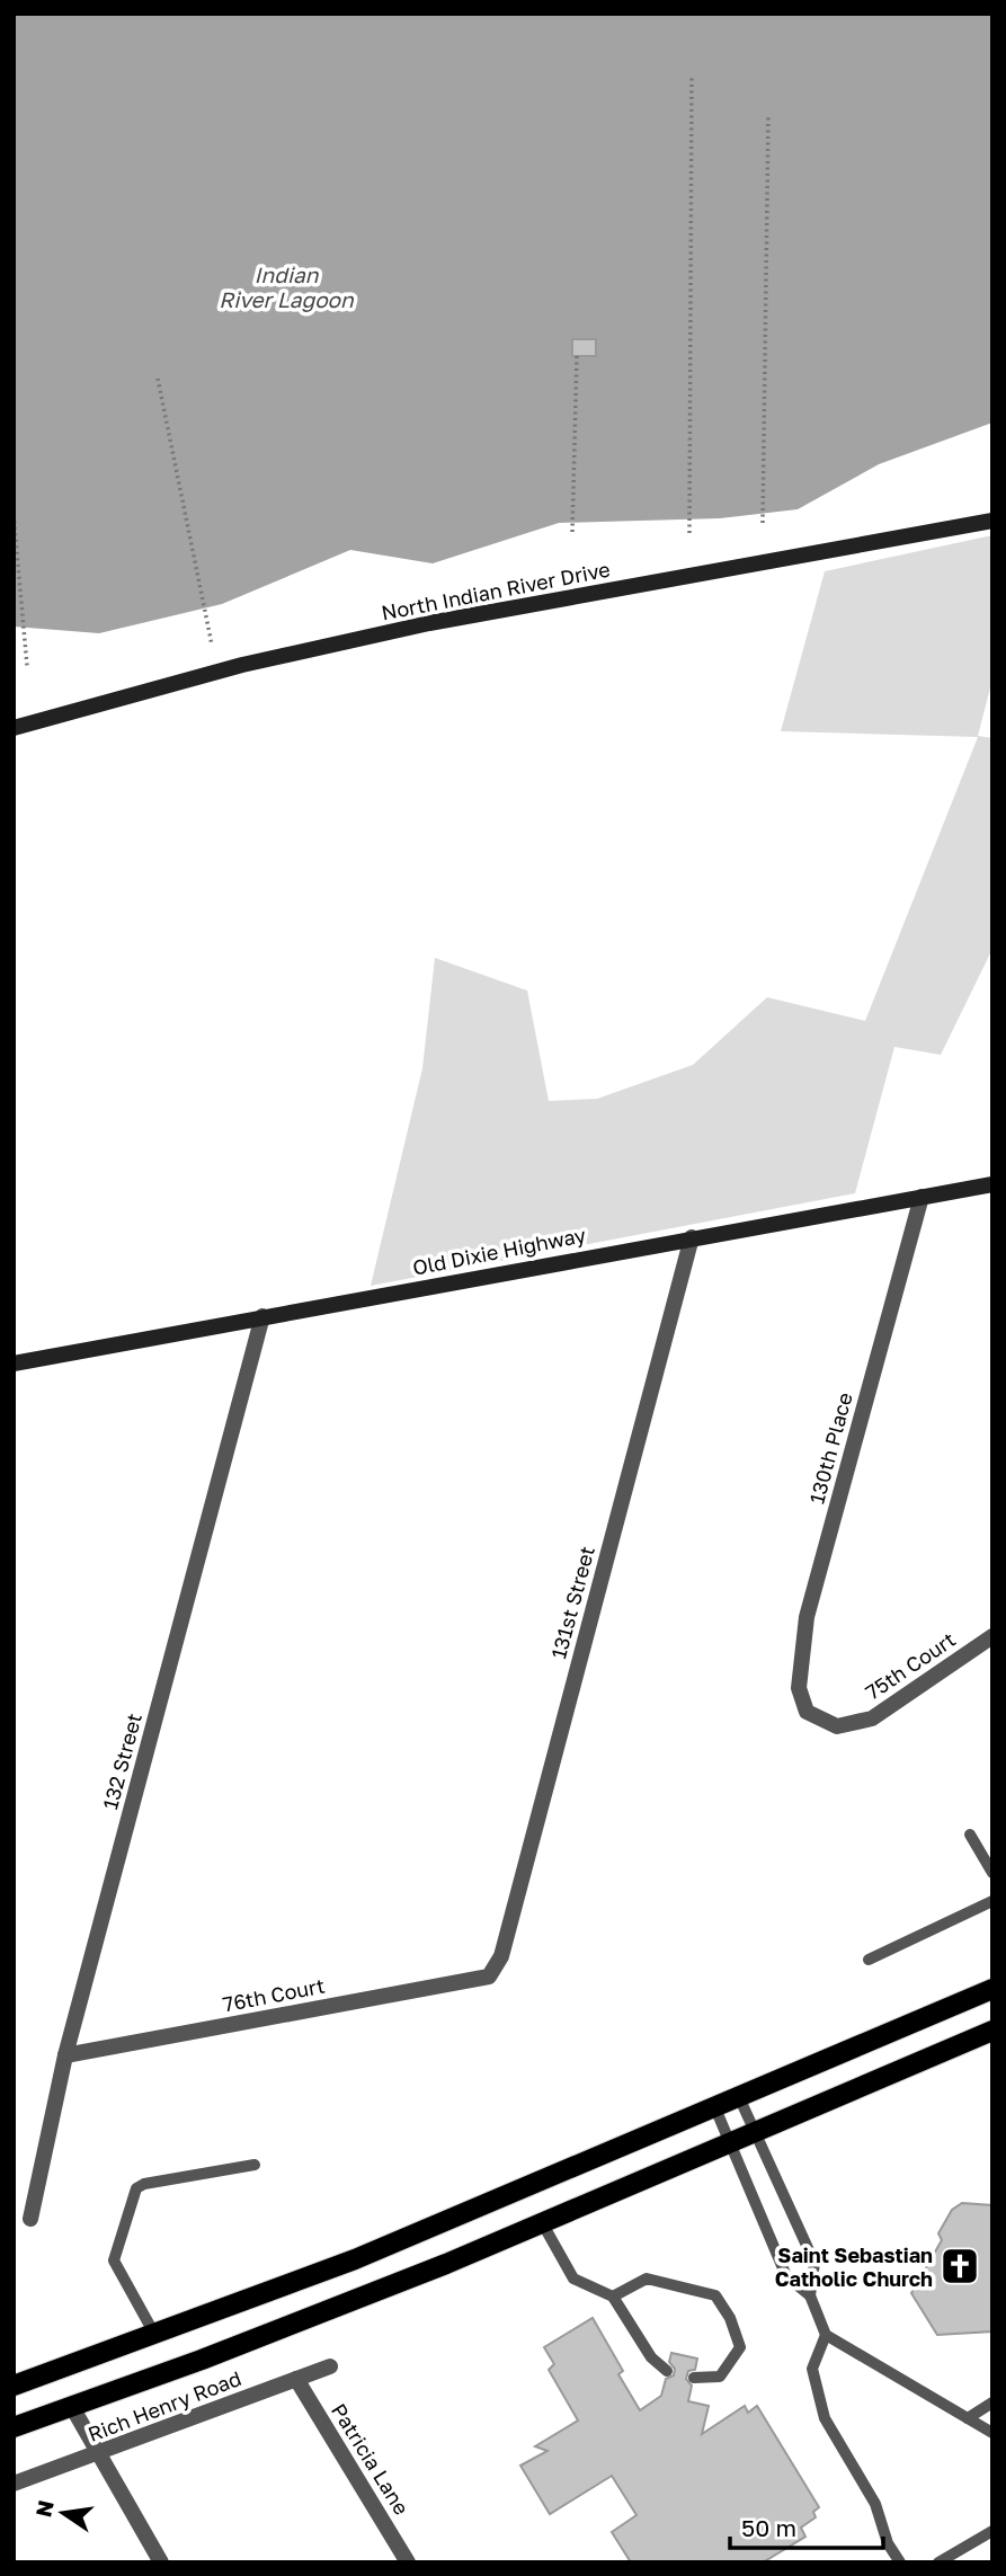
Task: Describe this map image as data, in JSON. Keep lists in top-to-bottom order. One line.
{"streets":{"street":["North Indian River Drive","Old Dixie Highway","130th Place","131st Street","75th Court","132 Street","76th Court","Rich Henry Road","Patricia Lane"]},"crossings":[["Old Dixie Highway","130th Place"],["Old Dixie Highway","131st Street"],["Old Dixie Highway","132 Street"],["130th Place","75th Court"],["131st Street","76th Court"],["132 Street","76th Court"],["Rich Henry Road","Patricia Lane"]],"water":["Indian River Lagoon"],"places":{"church":["Saint Sebastian Catholic Church"]},"scale_bar":"50 m","north":"left"}
